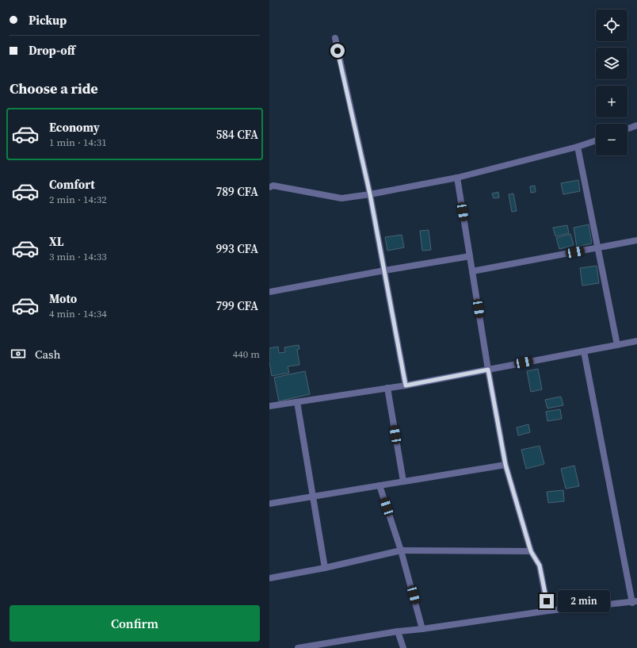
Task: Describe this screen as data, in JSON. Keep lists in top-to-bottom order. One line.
{"page":{"banner":["Pickup","Drop-off"],"map_buttons":["+","−"],"heading":"Choose a ride","list":[{"name":"Economy","note":"1 min · 14:31","value":"584 CFA"},{"name":"Comfort","note":"2 min · 14:32","value":"789 CFA"},{"name":"XL","note":"3 min · 14:33","value":"993 CFA"},{"name":"Moto","note":"4 min · 14:34","value":"799 CFA"}],"pay":["Cash","440 m"],"bubble":"2 min","buttons":"Confirm"}}
